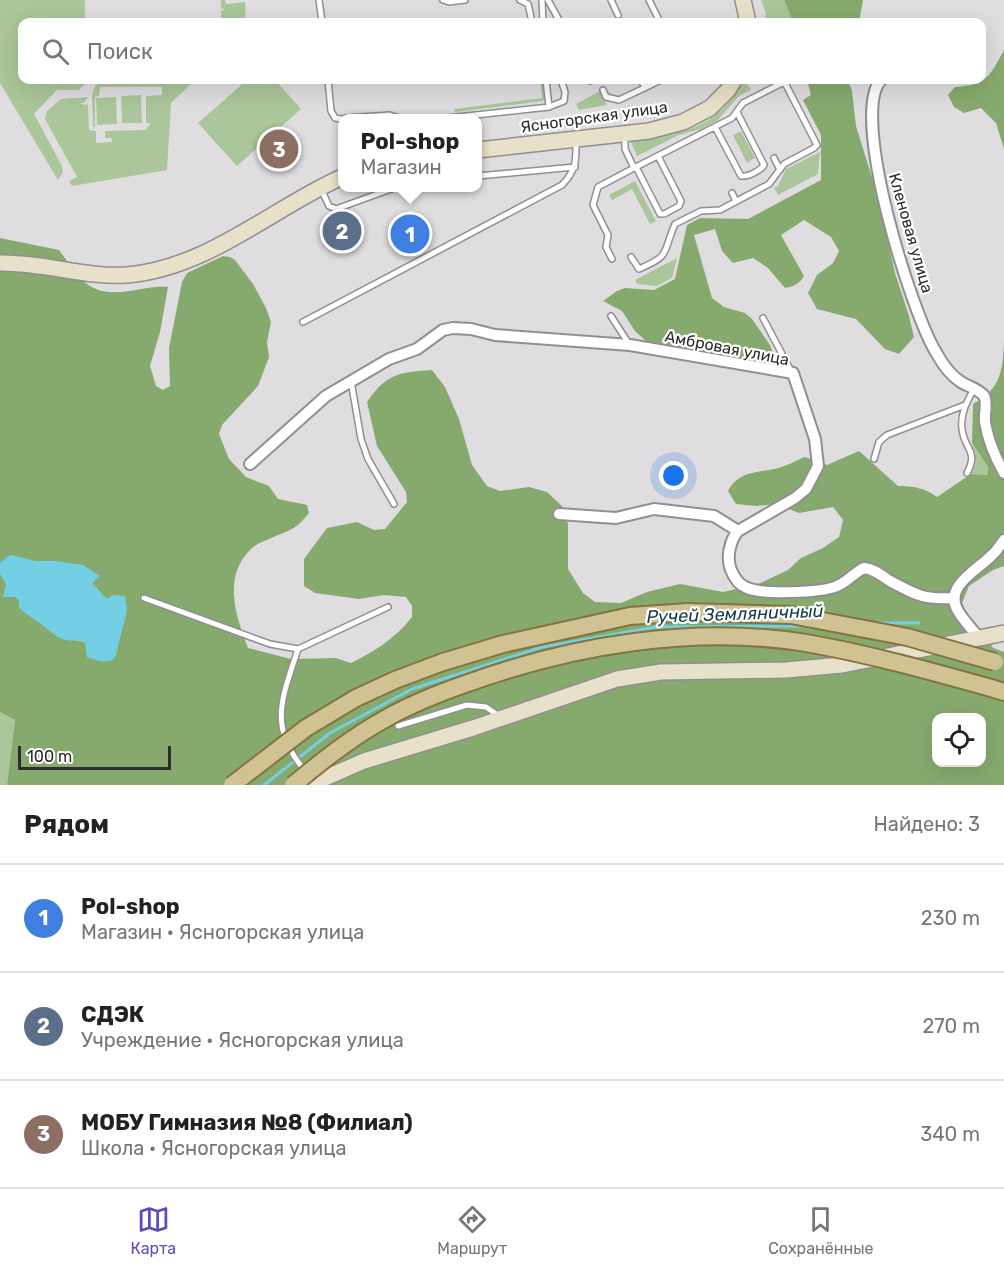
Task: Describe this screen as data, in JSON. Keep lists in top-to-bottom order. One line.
{"streets":{"main road":["Ясногорская улица"],"street":["Кленовая улица","Амбровая улица"]},"water":["Ручей Земляничный"],"scale_bar":"100 m","page":{"search":"Поиск","popup":["Pol-shop","Магазин"],"pins":["3","2","1"],"scale":"100 m","heading":["Рядом","Найдено: 3"],"list":[{"mark":"1","name":"Pol-shop","note":"Магазин · Ясногорская улица","value":"230 m"},{"mark":"2","name":"СДЭК","note":"Учреждение · Ясногорская улица","value":"270 m"},{"mark":"3","name":"МОБУ Гимназия №8 (Филиал)","note":"Школа · Ясногорская улица","value":"340 m"}],"nav":["Карта","Маршрут","Сохранённые"]}}
